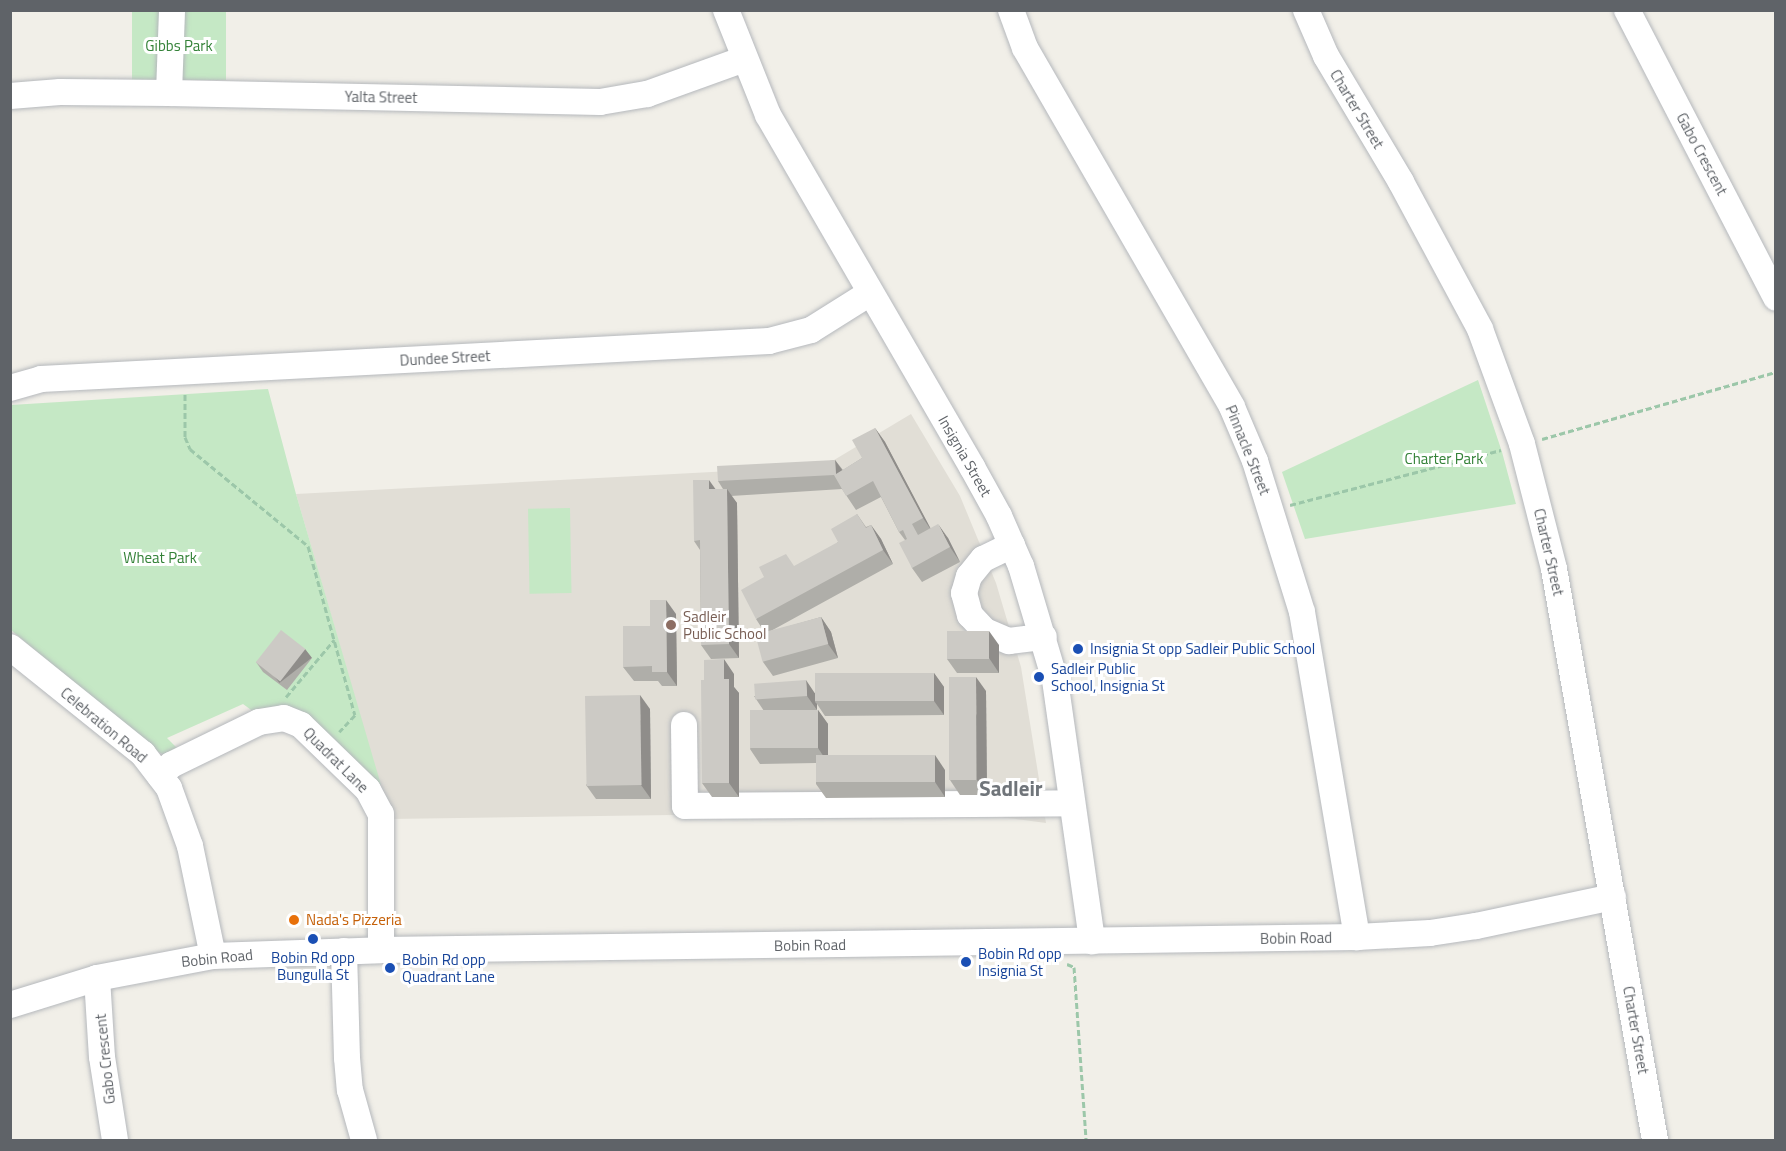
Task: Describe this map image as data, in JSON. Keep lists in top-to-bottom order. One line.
{"streets":{"street":["Yalta Street","Charter Street","Gabo Crescent","Dundee Street","Pinnacle Street","Insignia Street","Celebration Road","Quadrat Lane","Bobin Road"]},"crossings":[["Yalta Street","Insignia Street"],["Charter Street","Bobin Road"],["Gabo Crescent","Bobin Road"],["Dundee Street","Insignia Street"],["Pinnacle Street","Bobin Road"],["Insignia Street","Bobin Road"],["Celebration Road","Quadrat Lane"],["Celebration Road","Bobin Road"],["Quadrat Lane","Bobin Road"]],"districts":["Sadleir"],"parks":["Gibbs Park","Charter Park","Wheat Park"],"places":["Sadleir Public School","Insignia St opp Sadleir Public School","Sadleir Public School, Insignia St","Nada's Pizzeria","Bobin Rd opp Bungulla St","Bobin Rd opp Insignia St","Bobin Rd opp Quadrant Lane"]}
